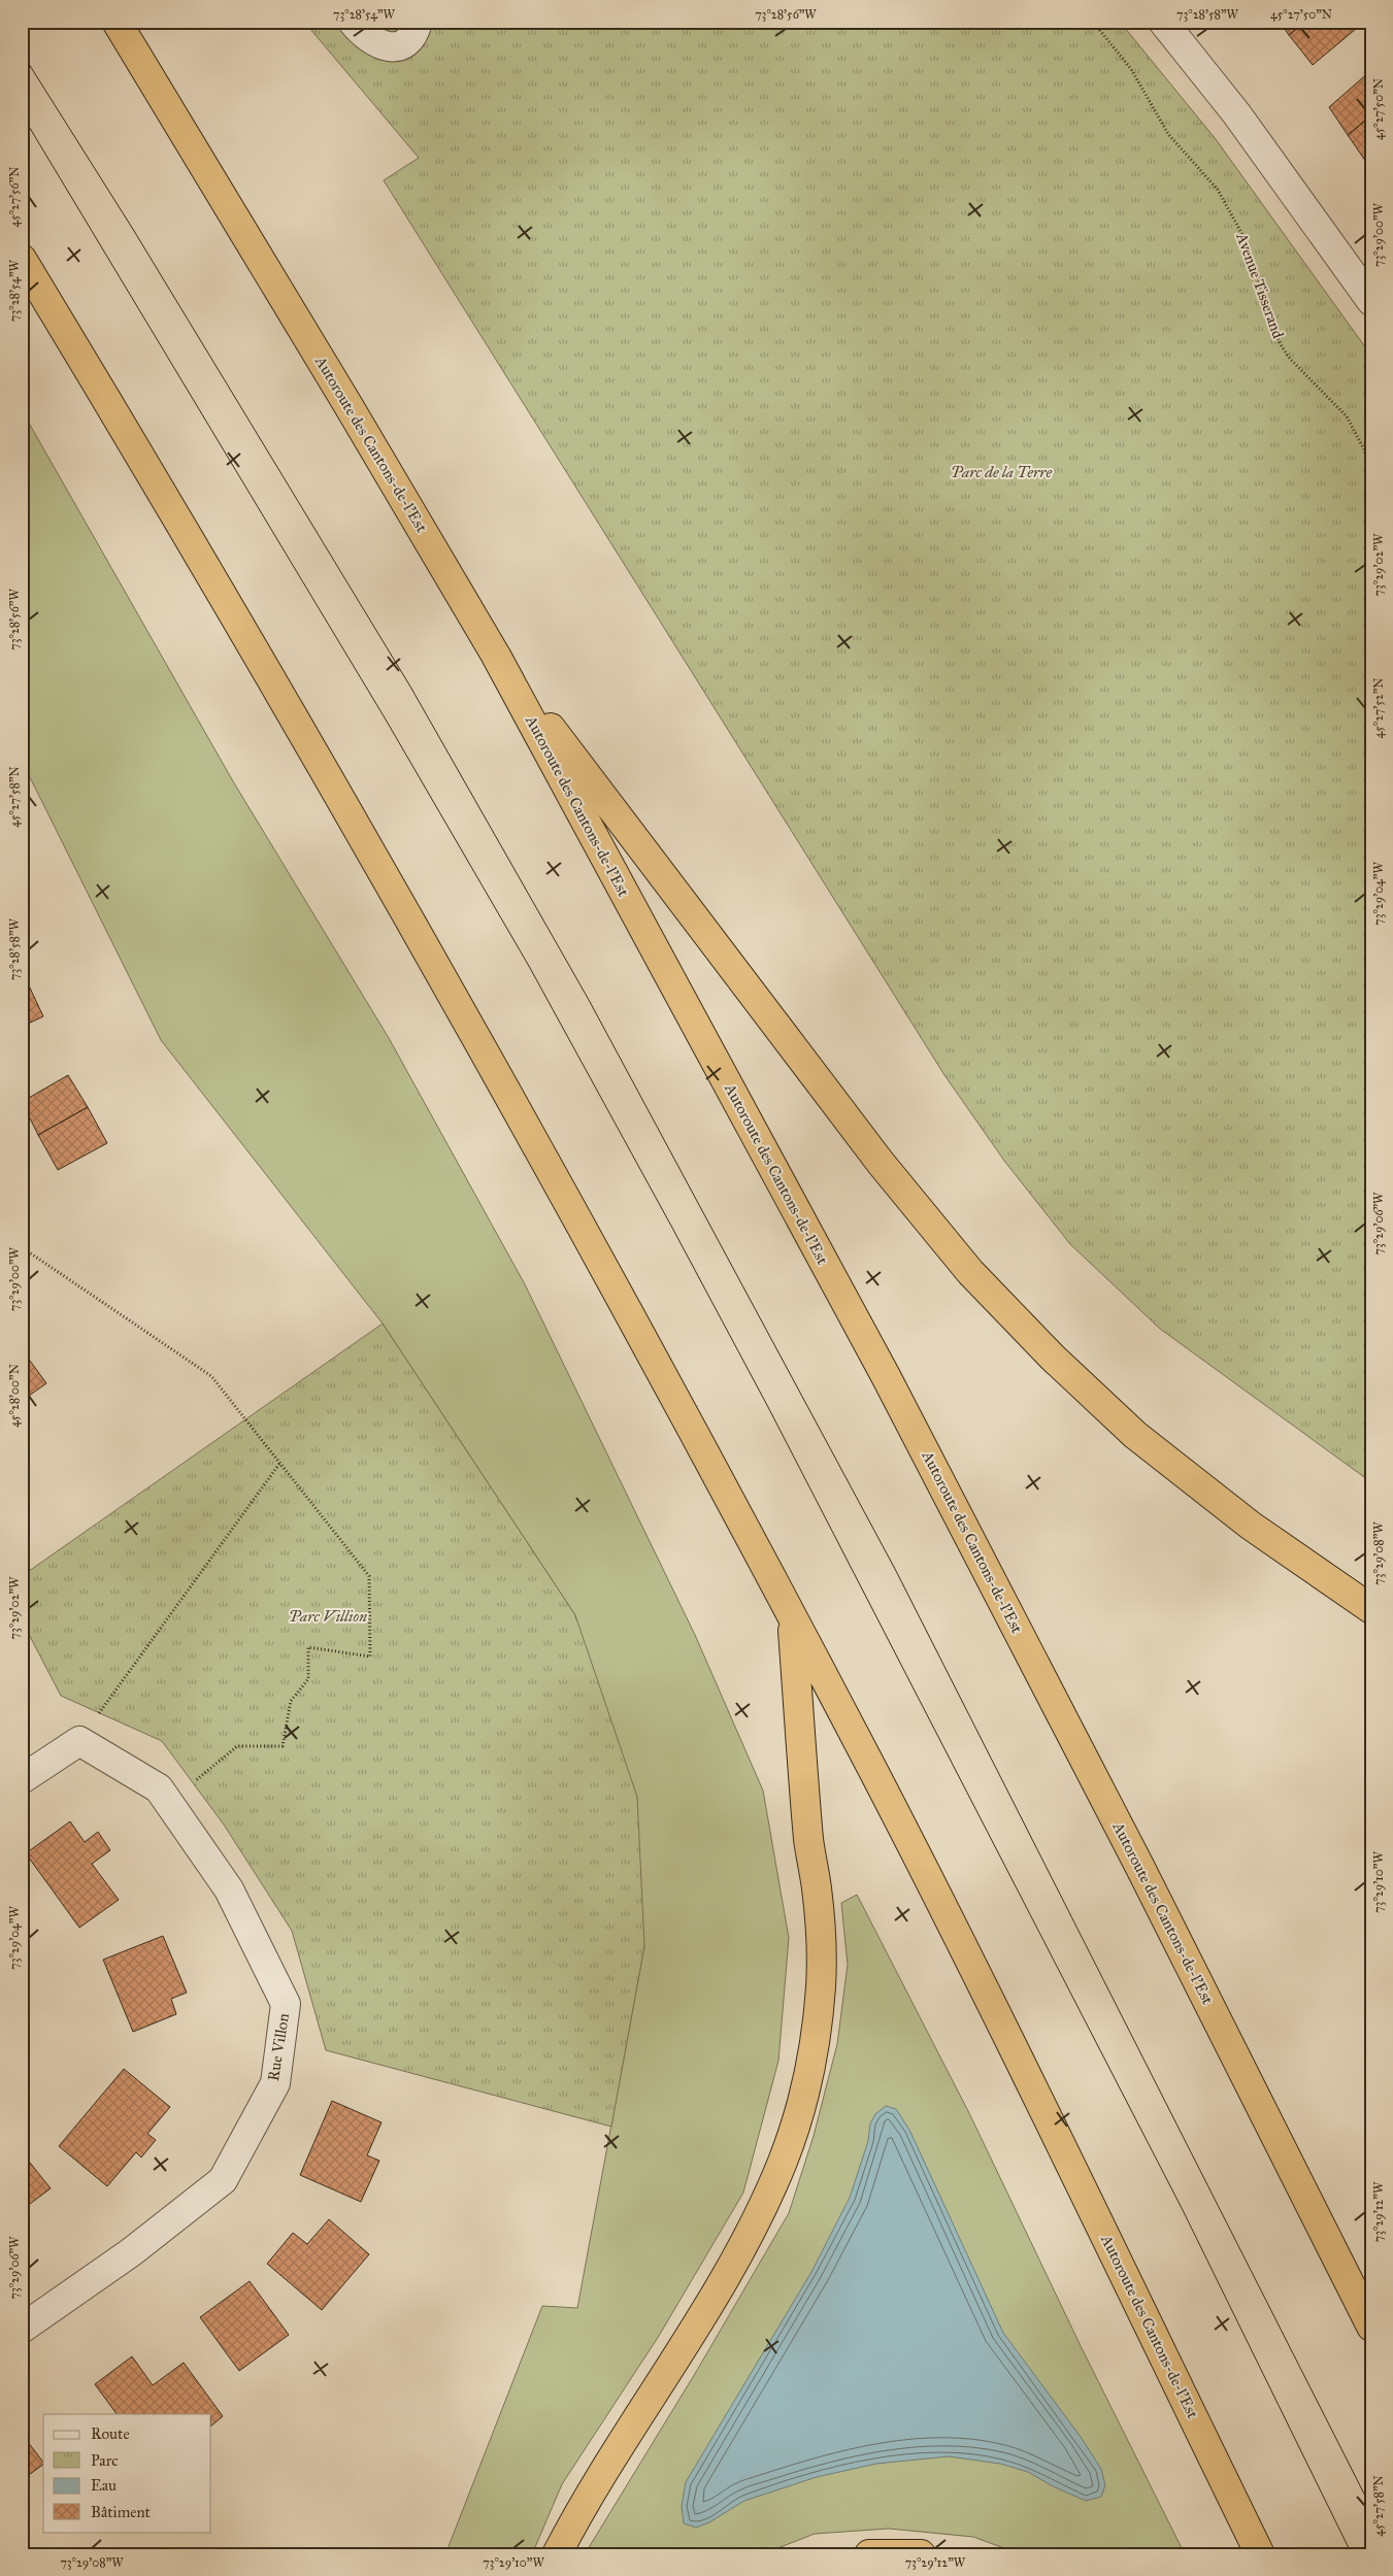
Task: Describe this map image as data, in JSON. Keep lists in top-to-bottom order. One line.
{"streets":{"highway":["Autoroute des Cantons-de-l'Est"],"street":["Rue Villon"],"path":["Avenue Tisserand"]},"parks":["Parc de la Terre","Parc Villion"],"legend":["Route","Parc","Eau","Bâtiment"],"coordinates":["73°28'54\"W","73°28'56\"W","73°28'58\"W","45°27'50\"N","45°27'56\"N","73°29'00\"W","73°29'02\"W","45°27'52\"N","45°27'58\"N","73°29'04\"W","73°29'06\"W","45°28'00\"N","73°29'08\"W","73°29'10\"W","73°29'12\"W"]}
